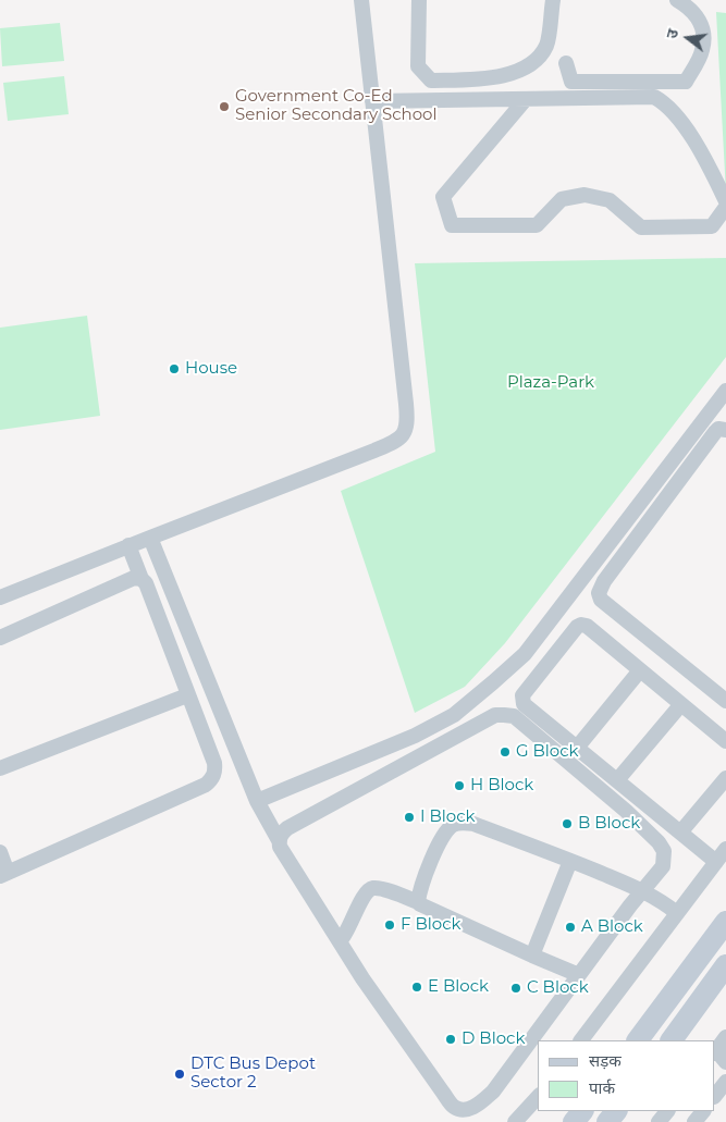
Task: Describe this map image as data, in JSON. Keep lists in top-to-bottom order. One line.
{"parks":["Plaza-Park"],"places":["Government Co-Ed Senior Secondary School","House","G Block","H Block","I Block","B Block","F Block","A Block","E Block","C Block","D Block","DTC Bus Depot Sector 2"],"legend":["सड़क","पार्क"],"north":"left"}
